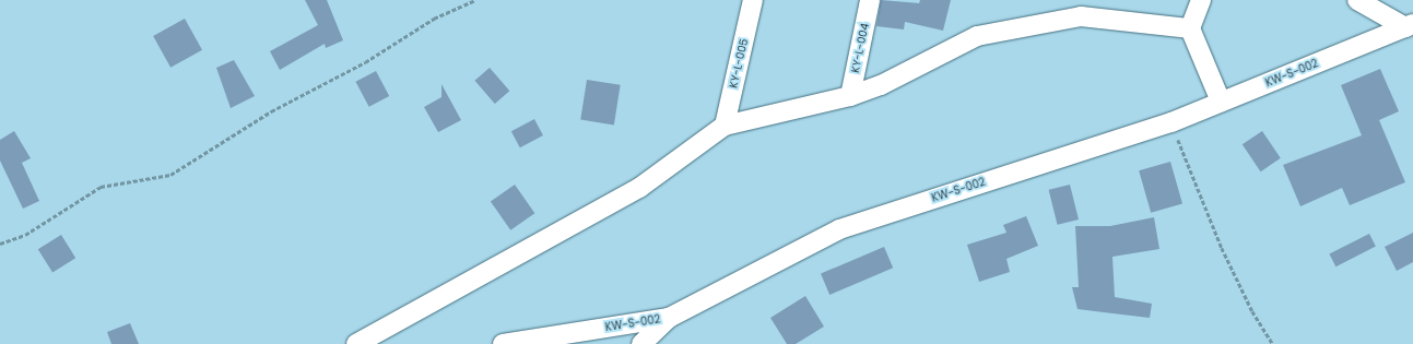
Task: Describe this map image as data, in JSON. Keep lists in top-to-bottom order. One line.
{"streets":{"street":["KY-L-004","KY-L-005","KW-S-002"]}}
